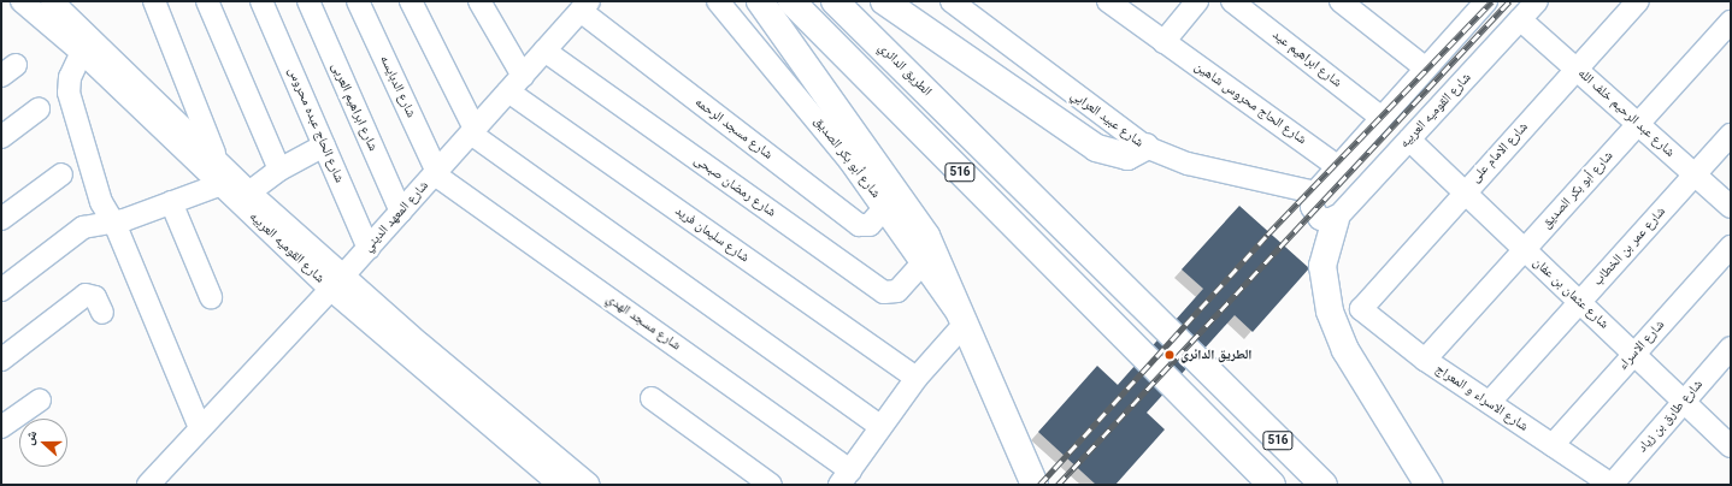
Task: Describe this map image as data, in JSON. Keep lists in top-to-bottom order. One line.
{"streets":{"highway":["الطريق الدائري","516"],"street":["شارع ابراهيم عيد","شارع الدبايسه","شارع الحاج محروس شاهين","شارع ابراهيم العربى","شارع القوميه العربيه","شارع عبد الرحيم خلف الله","شارع عبيد العرابي","شارع الحاج عبده محروس","شارع مسجد الرحمه","شارع الامام على","شارع أبو بكر الصديق","شارع رمضان صبحى","شارع المعهد الديني","شارع سليمان فريد","شارع عمر بن الخطاب","شارع عثمان بن عفان","شارع مسجد الهدي","شارع الاسراء","شارع الاسراء و المعراج","شارع طارق بن زياد"]},"crossings":[["شارع الدبايسه","شارع المعهد الديني"],["شارع الدبايسه","شارع مسجد الهدي"],["شارع ابراهيم العربى","شارع المعهد الديني"],["شارع القوميه العربيه","شارع عبد الرحيم خلف الله"],["شارع القوميه العربيه","شارع المعهد الديني"],["شارع القوميه العربيه","شارع عثمان بن عفان"],["شارع عبد الرحيم خلف الله","شارع الامام على"],["شارع عبد الرحيم خلف الله","شارع أبو بكر الصديق"],["شارع عبد الرحيم خلف الله","شارع عمر بن الخطاب"],["شارع الحاج عبده محروس","شارع المعهد الديني"],["شارع مسجد الرحمه","شارع أبو بكر الصديق"],["شارع مسجد الرحمه","شارع المعهد الديني"],["شارع الامام على","شارع عثمان بن عفان"],["شارع الامام على","شارع الاسراء و المعراج"],["شارع أبو بكر الصديق","شارع رمضان صبحى"],["شارع أبو بكر الصديق","شارع عثمان بن عفان"],["شارع أبو بكر الصديق","شارع الاسراء و المعراج"],["شارع رمضان صبحى","شارع المعهد الديني"],["شارع المعهد الديني","شارع سليمان فريد"],["شارع المعهد الديني","شارع مسجد الهدي"],["شارع عمر بن الخطاب","شارع عثمان بن عفان"],["شارع عمر بن الخطاب","شارع الاسراء و المعراج"],["شارع عثمان بن عفان","شارع الاسراء"],["شارع عثمان بن عفان","شارع طارق بن زياد"],["شارع الاسراء","شارع الاسراء و المعراج"],["شارع الاسراء و المعراج","شارع طارق بن زياد"]],"places":["الطريق الدائري"],"north":"left"}
